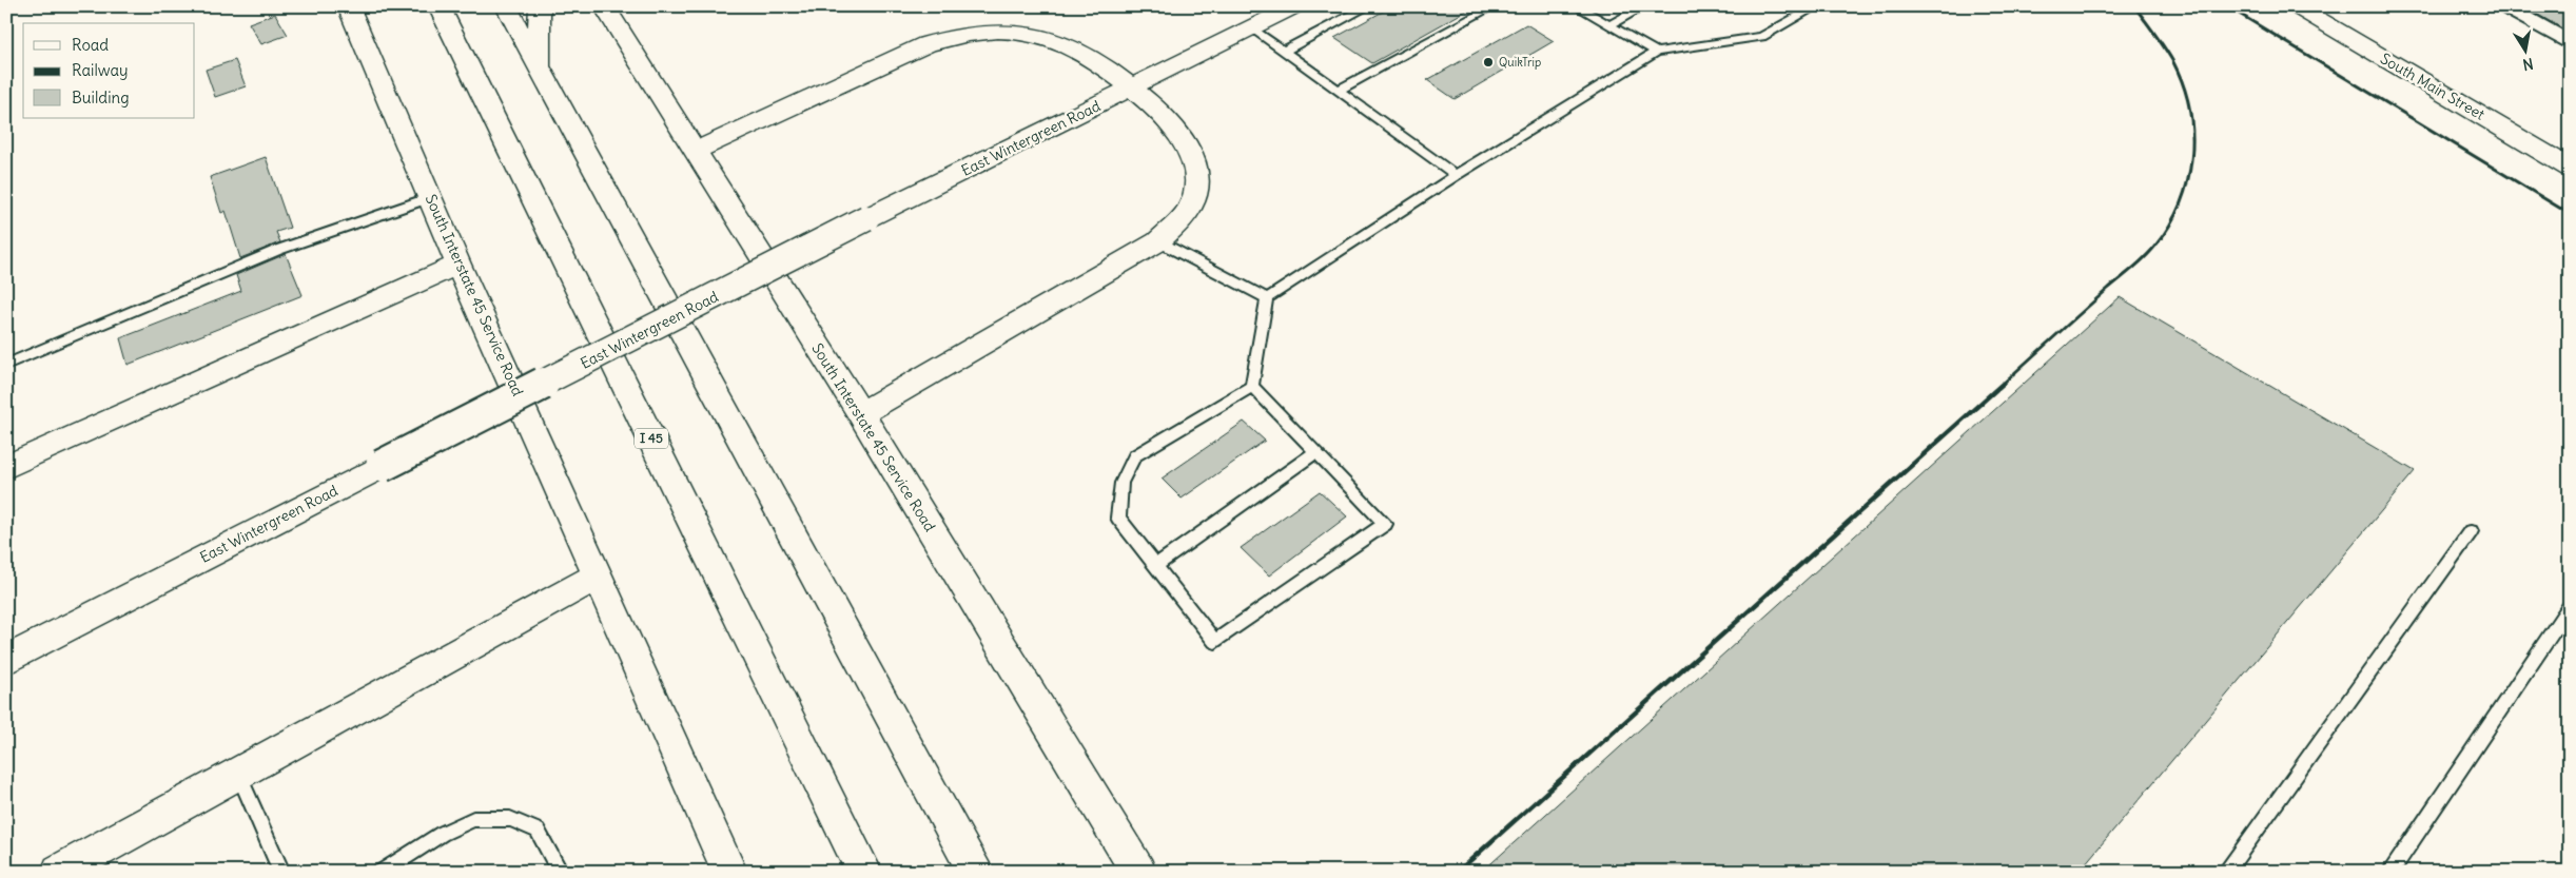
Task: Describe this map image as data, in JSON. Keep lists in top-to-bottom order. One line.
{"streets":{"main road":["South Main Street","East Wintergreen Road","South Interstate 45 Service Road","I 45"]},"places":["QuikTrip"],"legend":["Road","Railway","Building"],"north":"bottom"}
